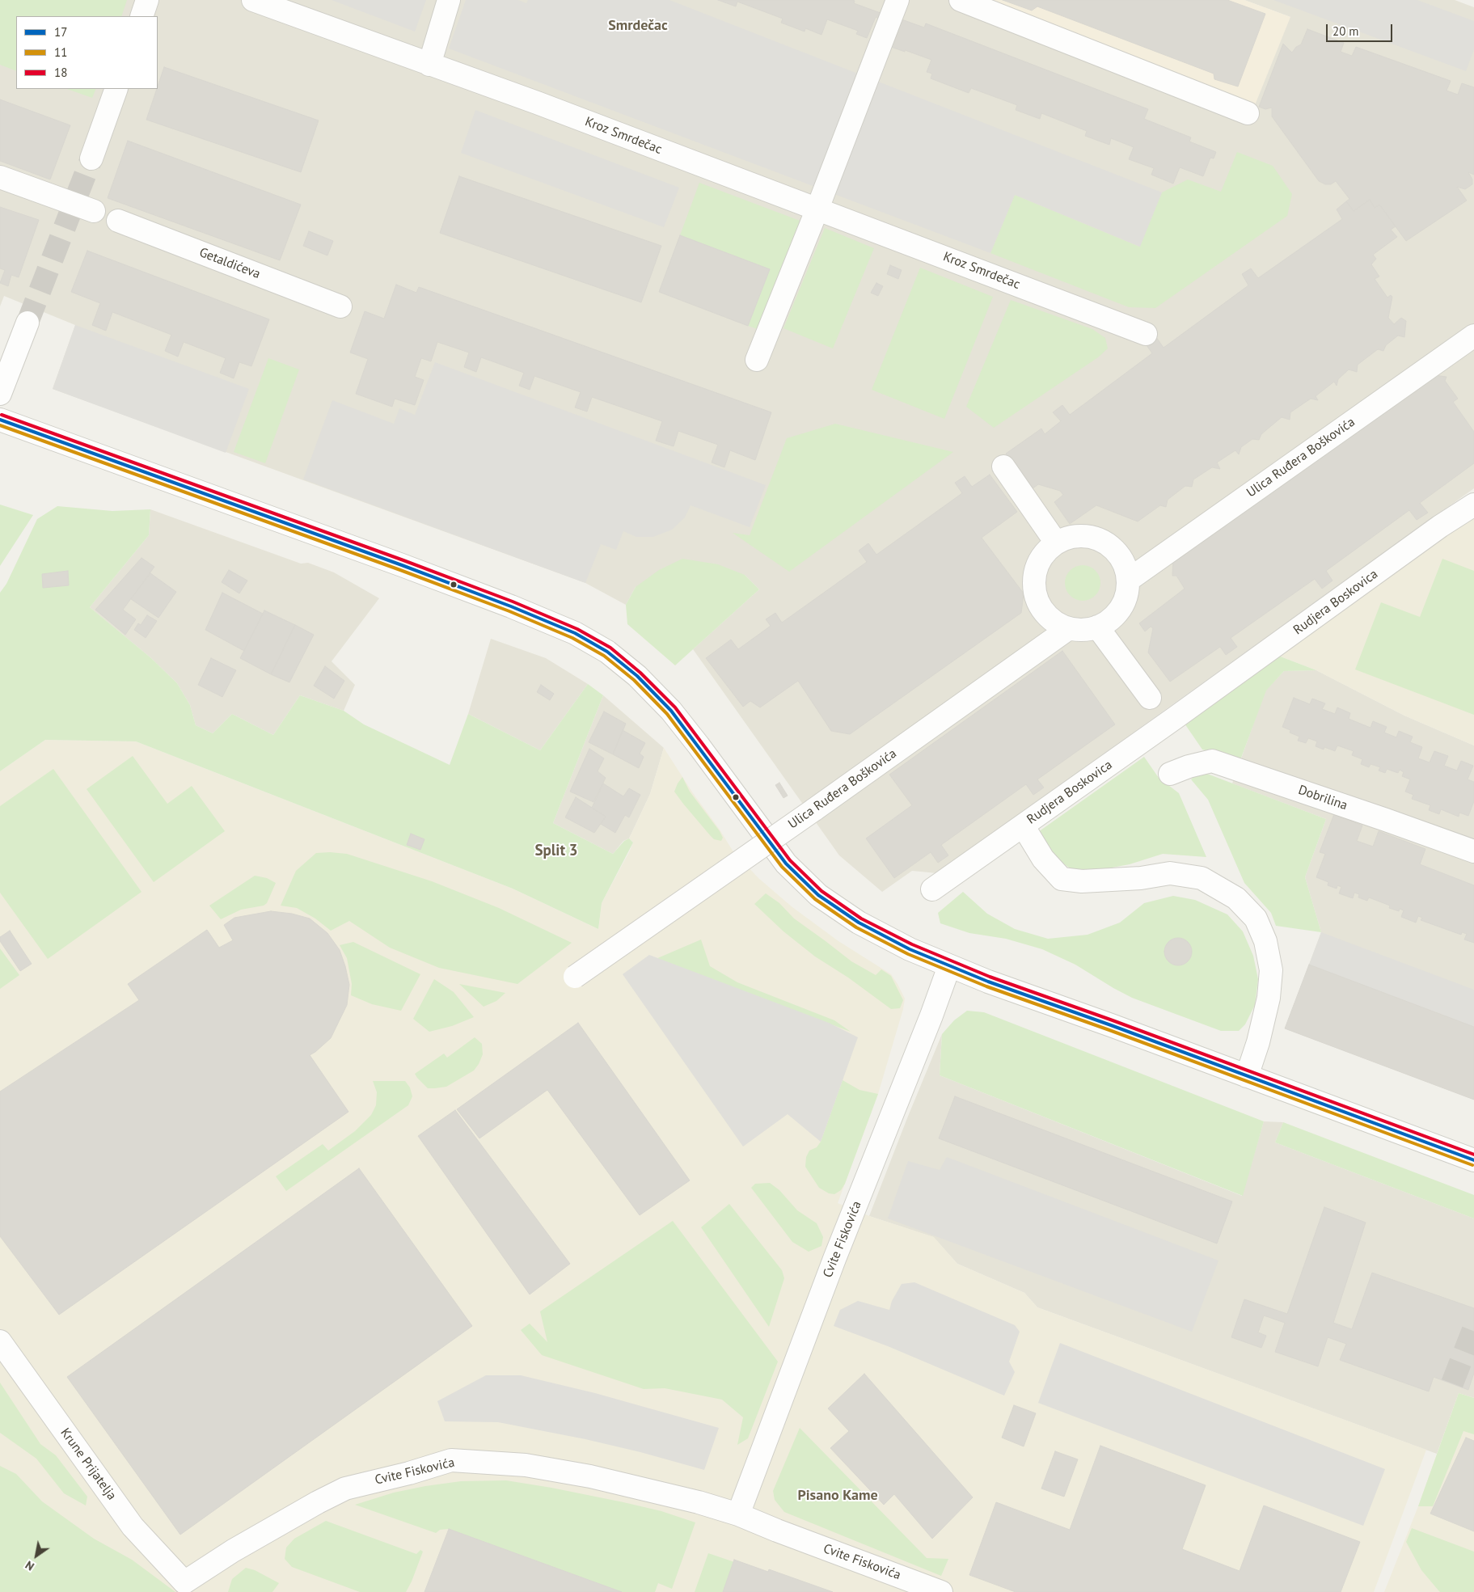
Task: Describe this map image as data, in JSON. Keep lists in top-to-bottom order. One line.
{"streets":{"street":["Kroz Smrdečac","Getaldićeva","Ulica Ruđera Boškovića","Rudjera Boskovica","Dobrilina","Cvite Fiskovića","Krune Prijatelja"]},"crossings":[["Cvite Fiskovića","Krune Prijatelja"]],"districts":["Smrdečac","Split 3","Pisano Kame"],"lines":["transit line 18","transit line 17","transit line 11"],"legend":["17","11","18"],"scale_bar":"20 m","north":"bottom left"}
